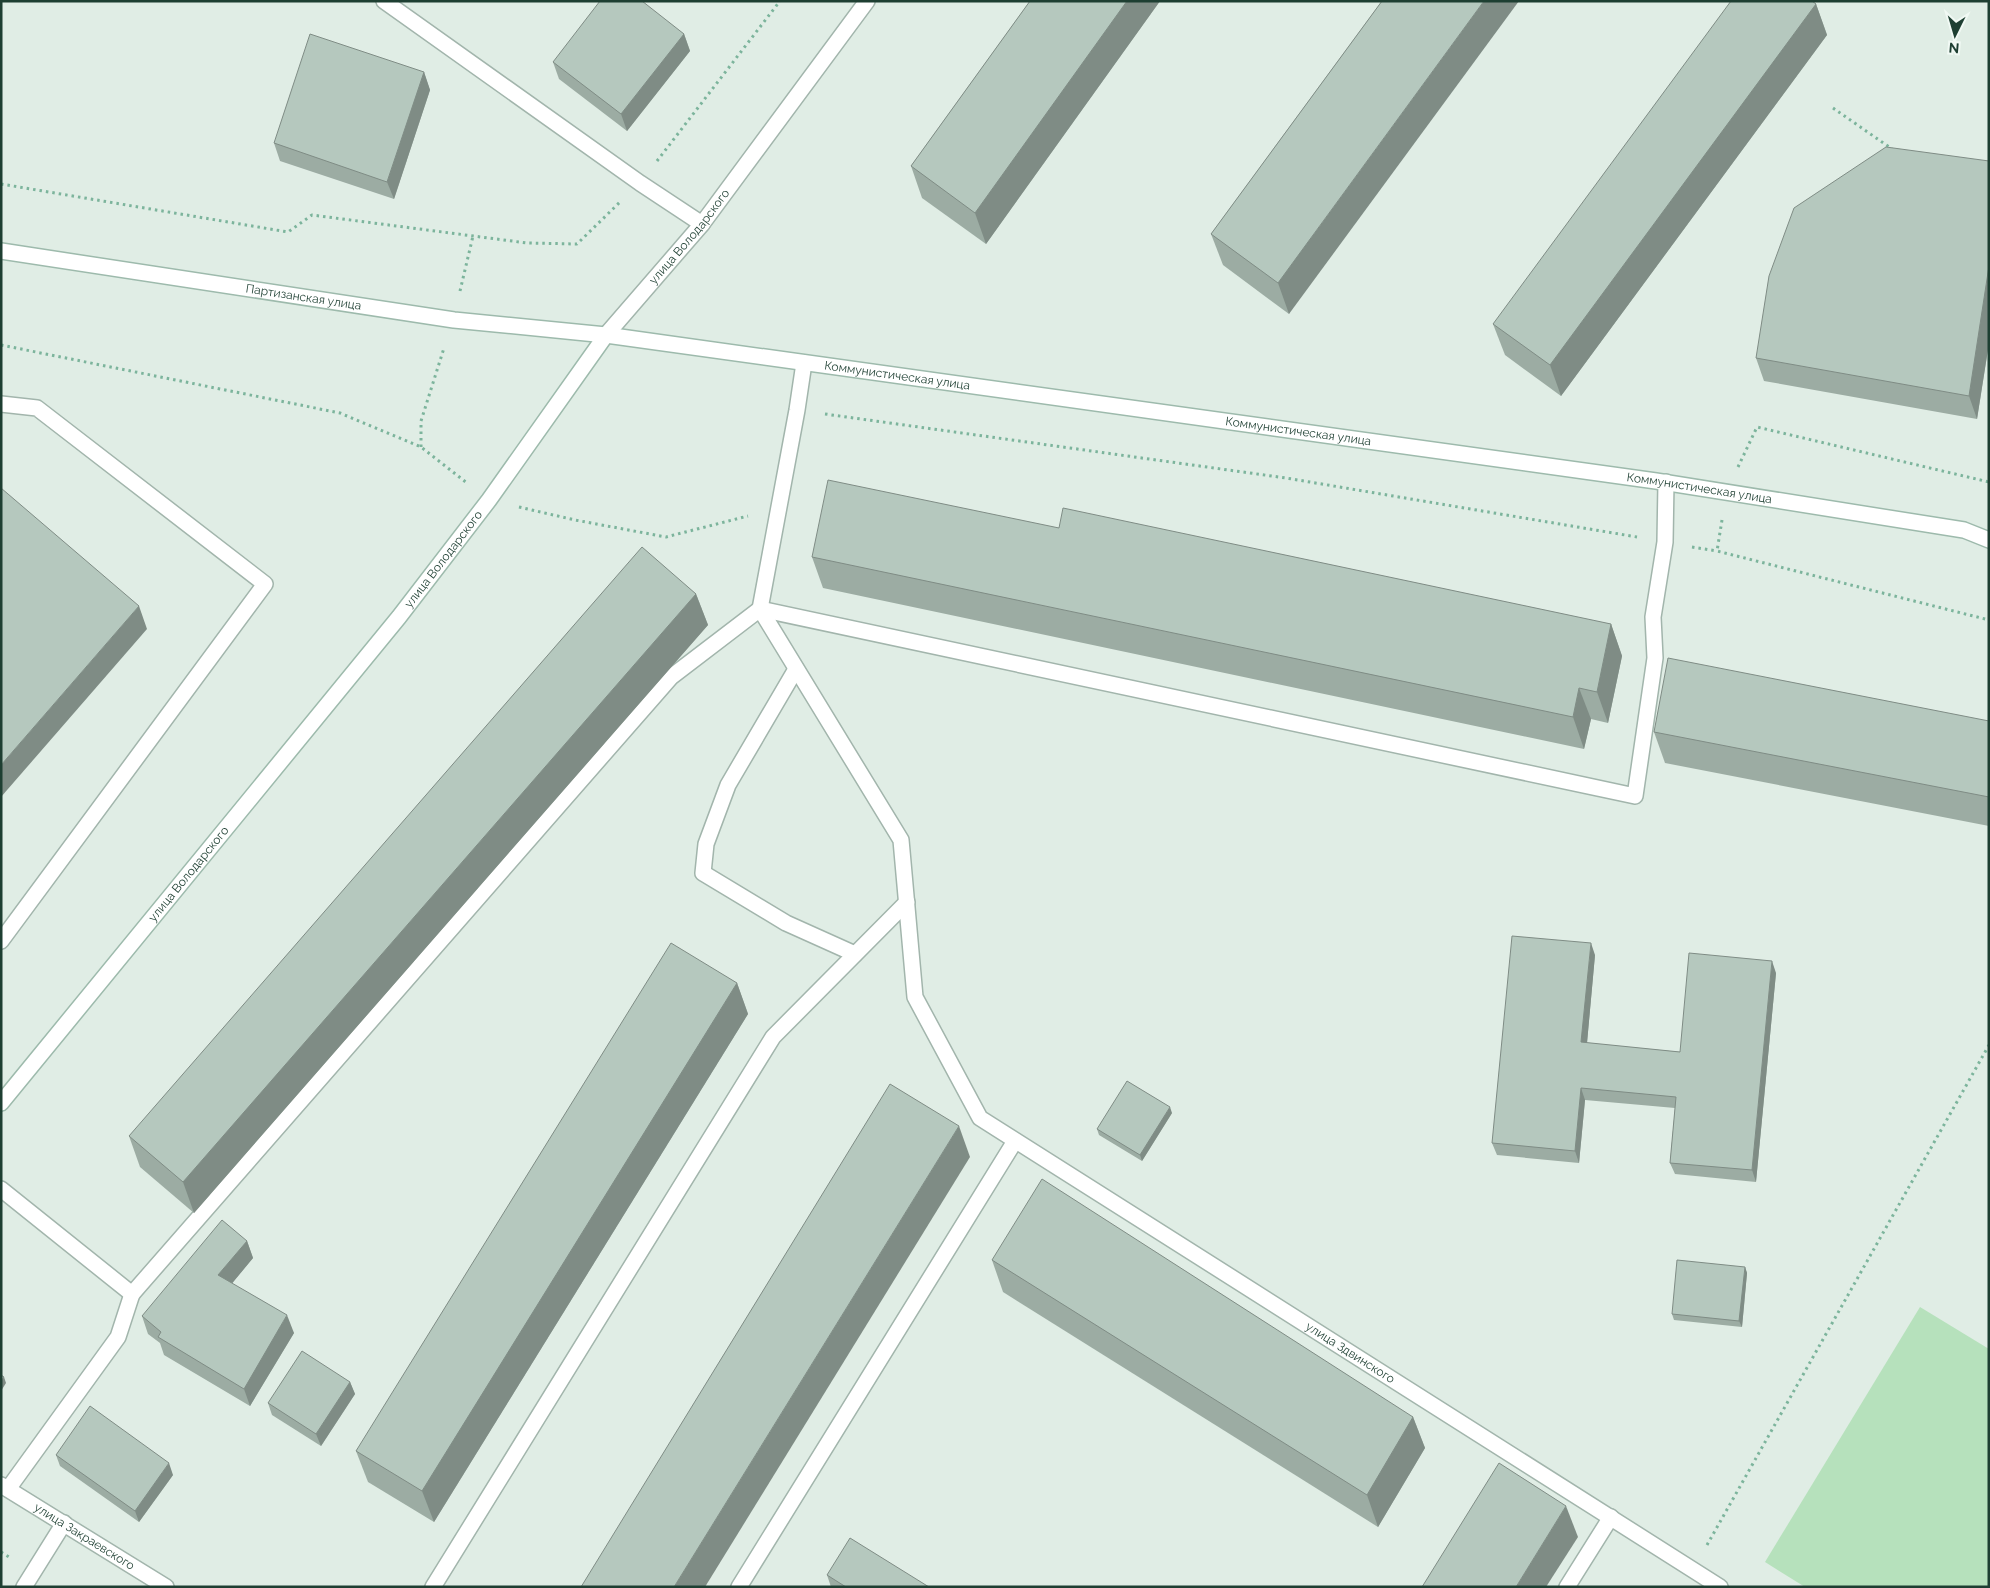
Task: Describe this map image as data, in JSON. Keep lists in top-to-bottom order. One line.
{"streets":{"main road":["улица Володарского","Партизанская улица","Коммунистическая улица","улица Здвинского","улица Закраевского"]},"crossings":[["улица Володарского","Партизанская улица"],["улица Володарского","Коммунистическая улица"],["Партизанская улица","Коммунистическая улица"]],"north":"bottom"}
